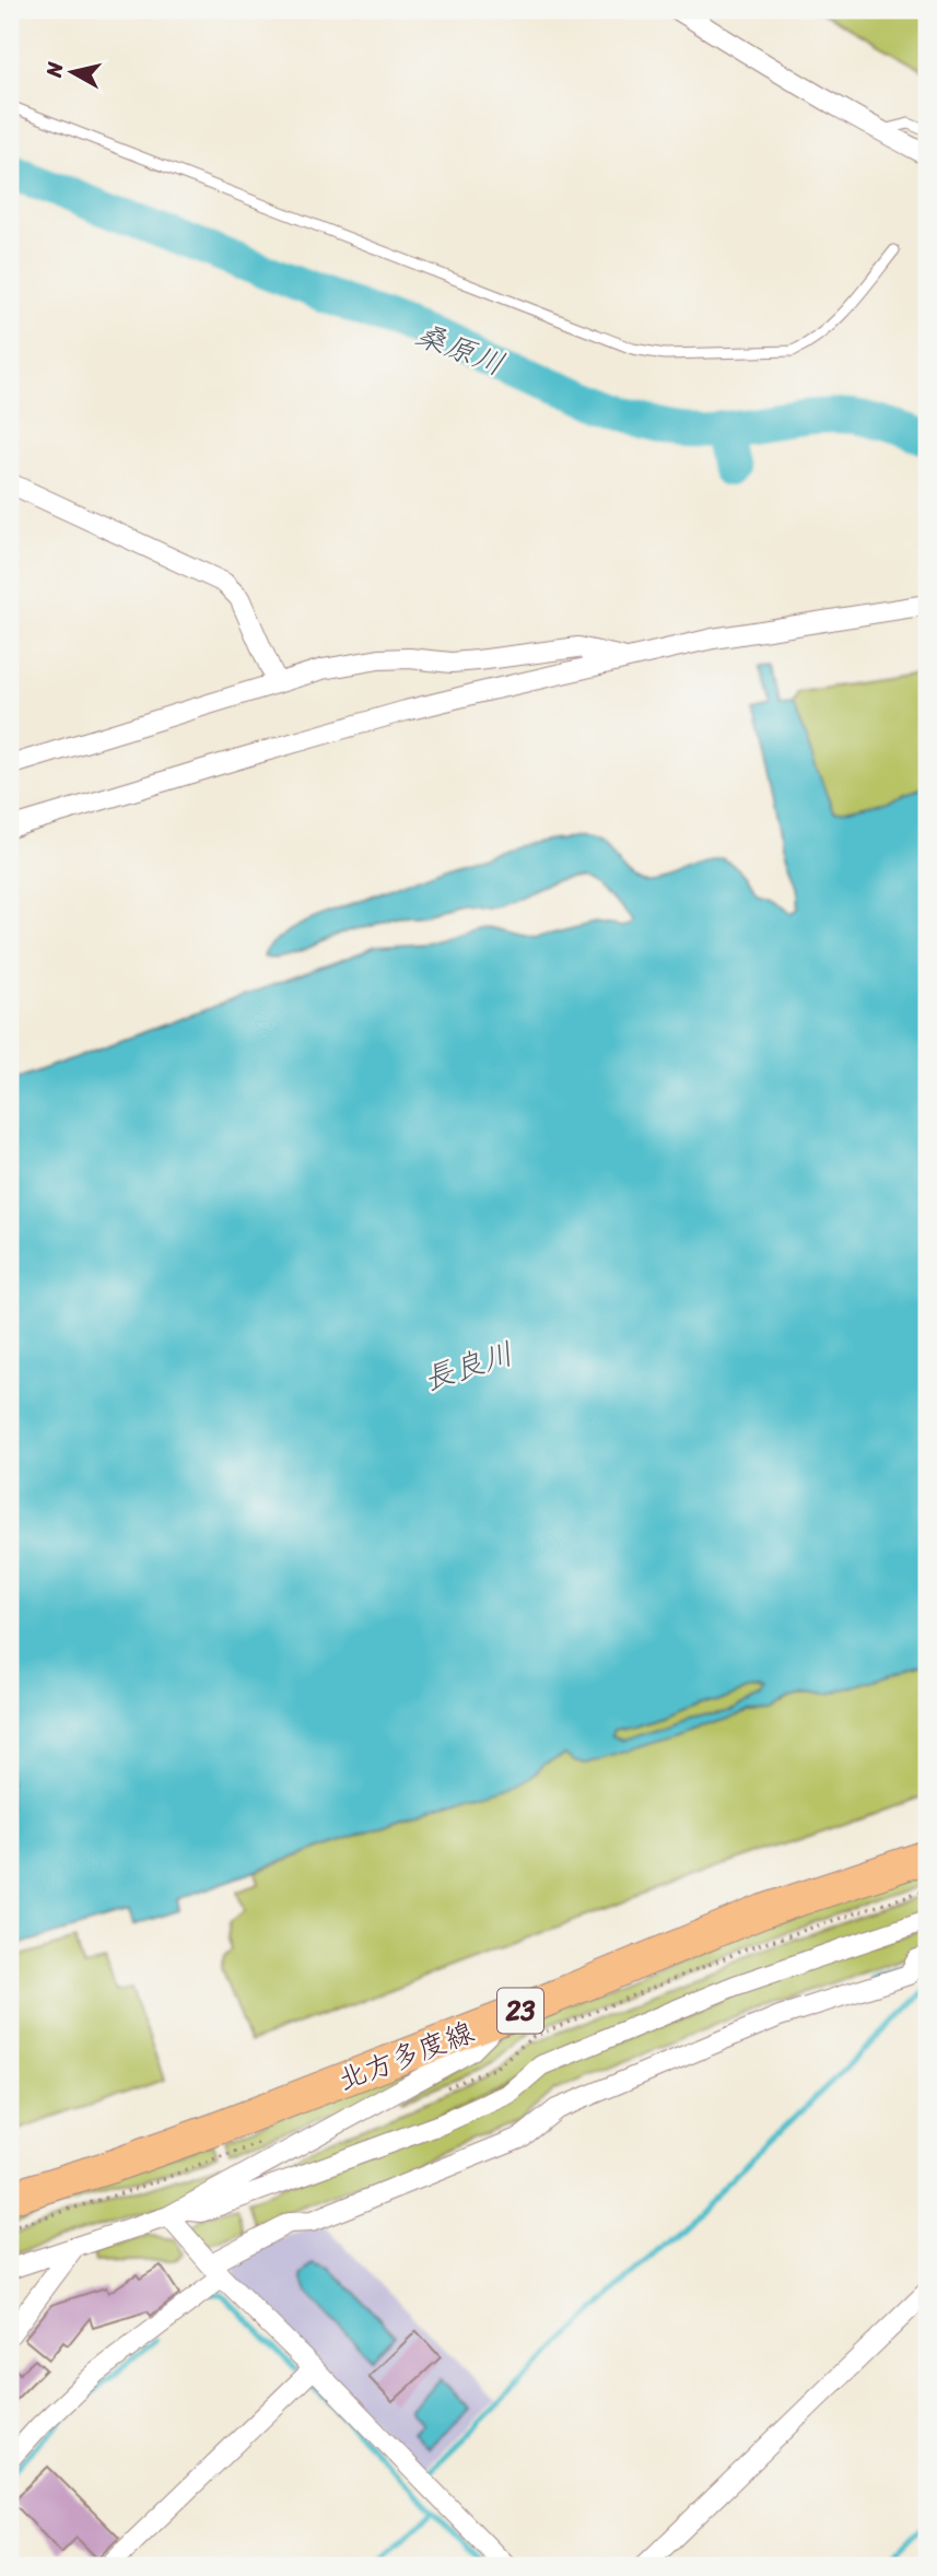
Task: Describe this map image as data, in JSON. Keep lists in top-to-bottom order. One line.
{"streets":{"main road":["23","北方多度線"]},"water":["桑原川","長良川"],"north":"left"}
